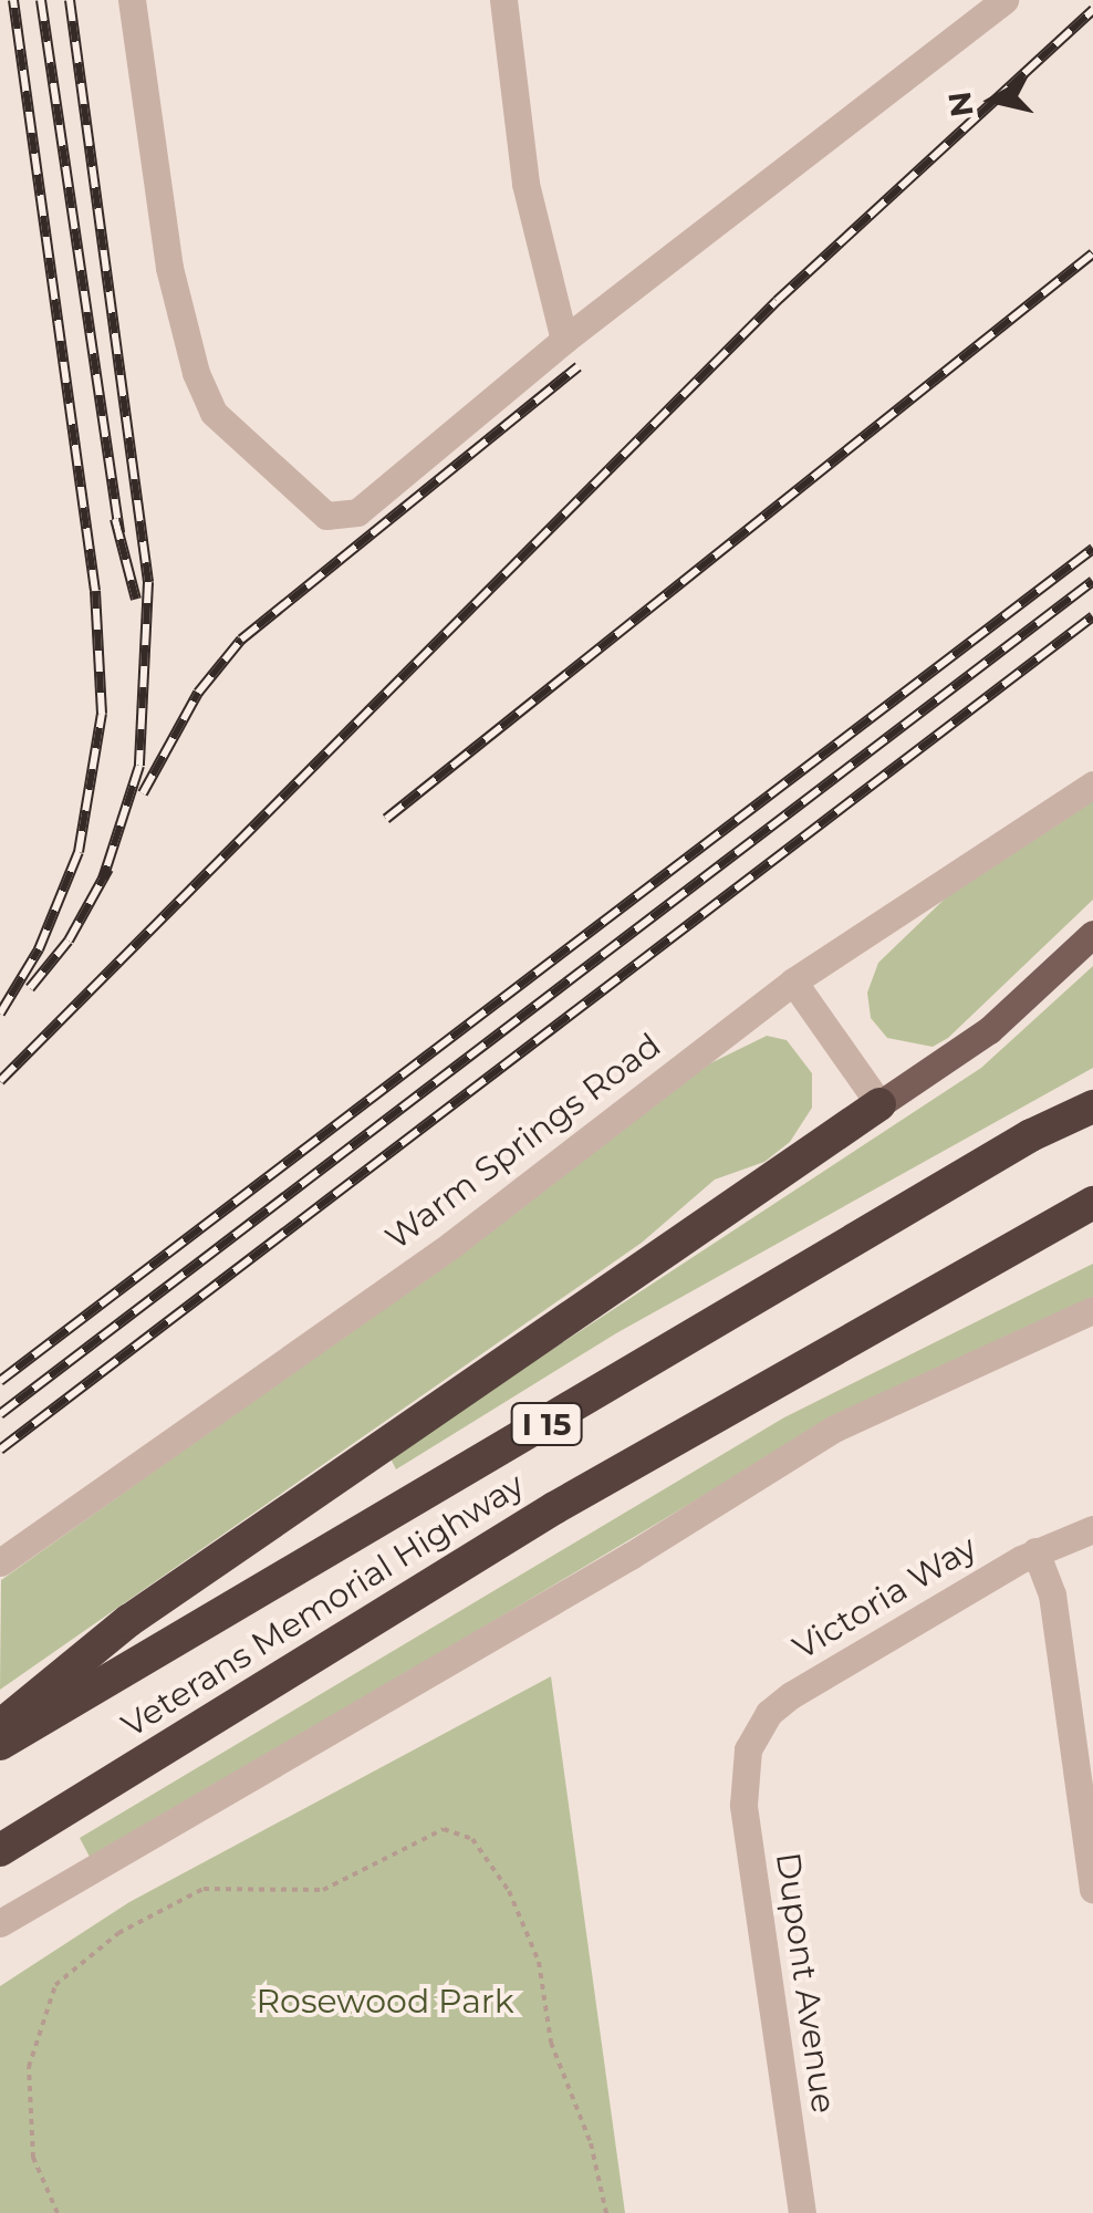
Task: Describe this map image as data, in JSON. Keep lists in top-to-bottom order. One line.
{"streets":{"highway":["I 15","Veterans Memorial Highway"],"street":["Warm Springs Road","Victoria Way","Dupont Avenue"]},"crossings":[["Victoria Way","Dupont Avenue"]],"parks":["Rosewood Park"],"north":"left"}
